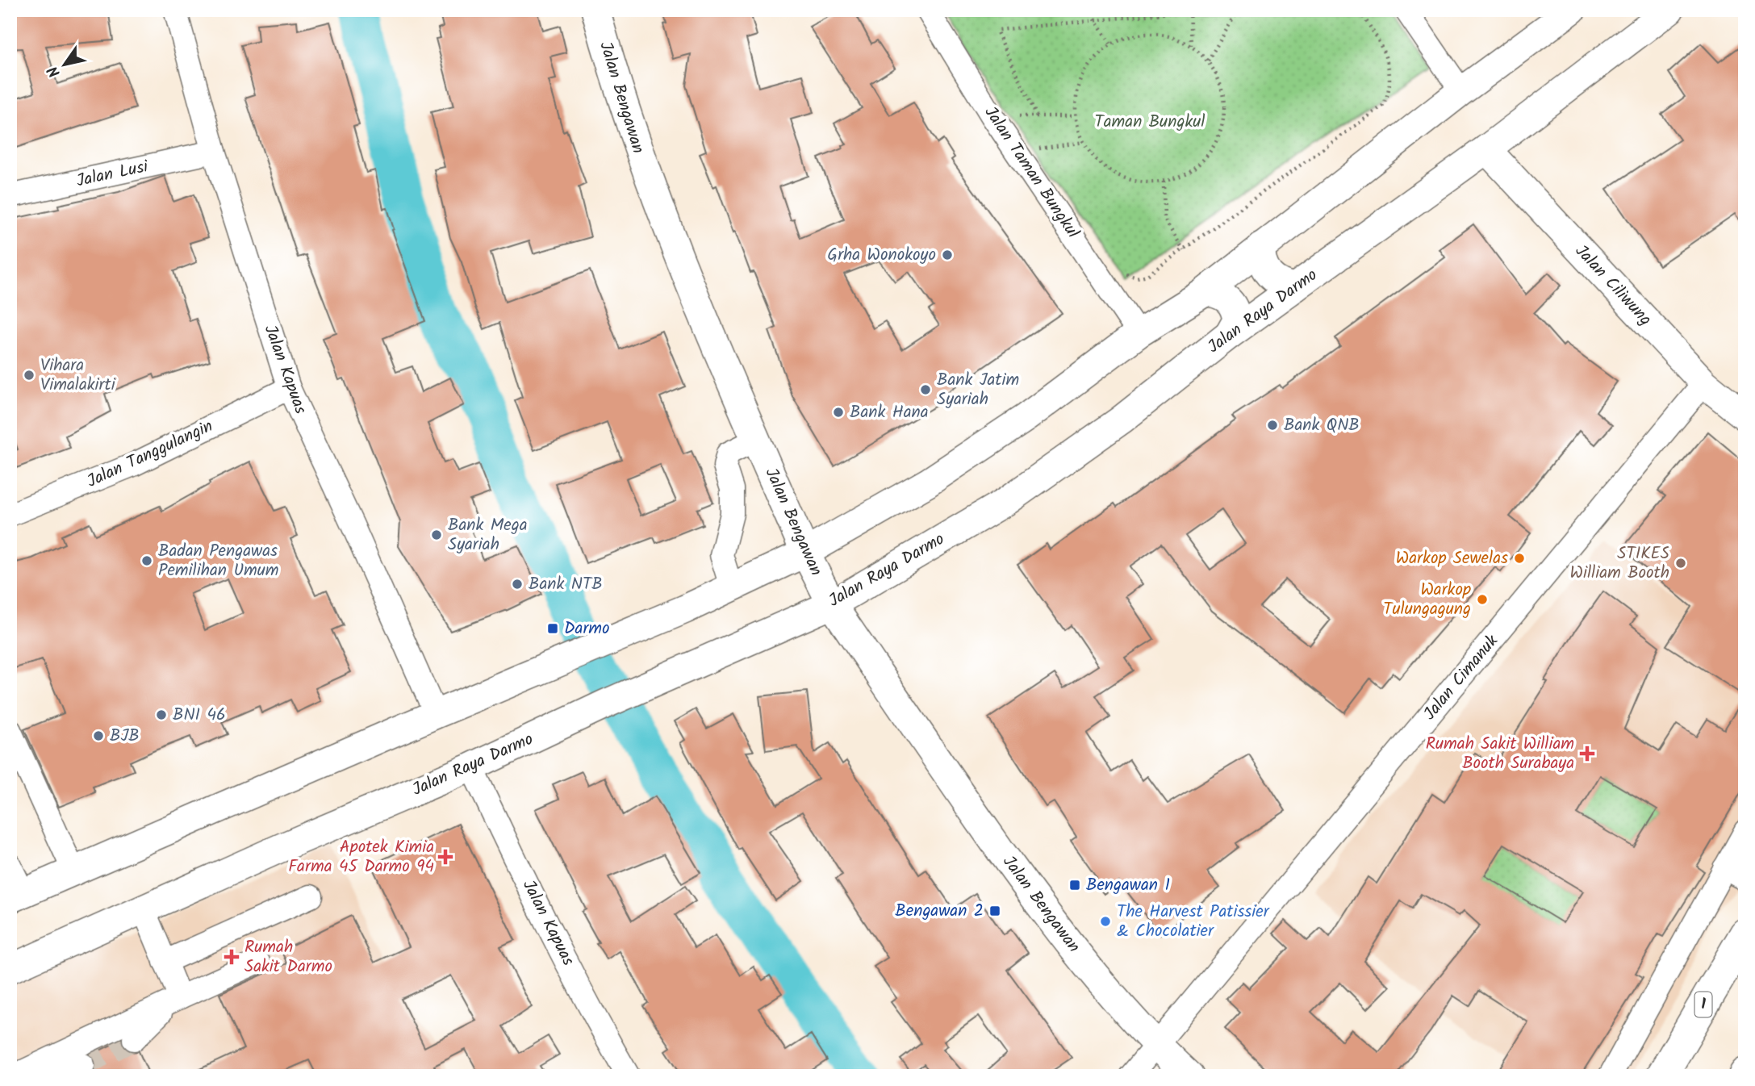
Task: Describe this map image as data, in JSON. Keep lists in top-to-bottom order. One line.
{"streets":{"highway":["1"],"main road":["Jalan Bengawan","Jalan Ciliwung","Jalan Raya Darmo"],"street":["Jalan Taman Bungkul","Jalan Lusi","Jalan Kapuas","Jalan Tanggulangin","Jalan Cimanuk"]},"crossings":[["Jalan Bengawan","Jalan Raya Darmo"],["Jalan Bengawan","Jalan Cimanuk"],["Jalan Lusi","Jalan Kapuas"],["Jalan Ciliwung","Jalan Raya Darmo"],["Jalan Ciliwung","Jalan Cimanuk"],["Jalan Raya Darmo","Jalan Kapuas"],["Jalan Kapuas","Jalan Tanggulangin"]],"parks":["Taman Bungkul"],"places":{"other":["Grha Wonokoyo","Vihara Vimalakirti","Bank Jatim Syariah","Bank Hana","Bank QNB","Bank Mega Syariah","Warkop Sewelas","Badan Pengawas Pemilihan Umum","STIKES William Booth","Bank NTB","Warkop Tulungagung","BNI 46","BJB","The Harvest Patissier & Chocolatier"],"transit":["Darmo","Bengawan 1","Bengawan 2"],"health":["Rumah Sakit William Booth Surabaya","Apotek Kimia Farma 45 Darmo 94","Rumah Sakit Darmo"]},"north":"bottom left"}
